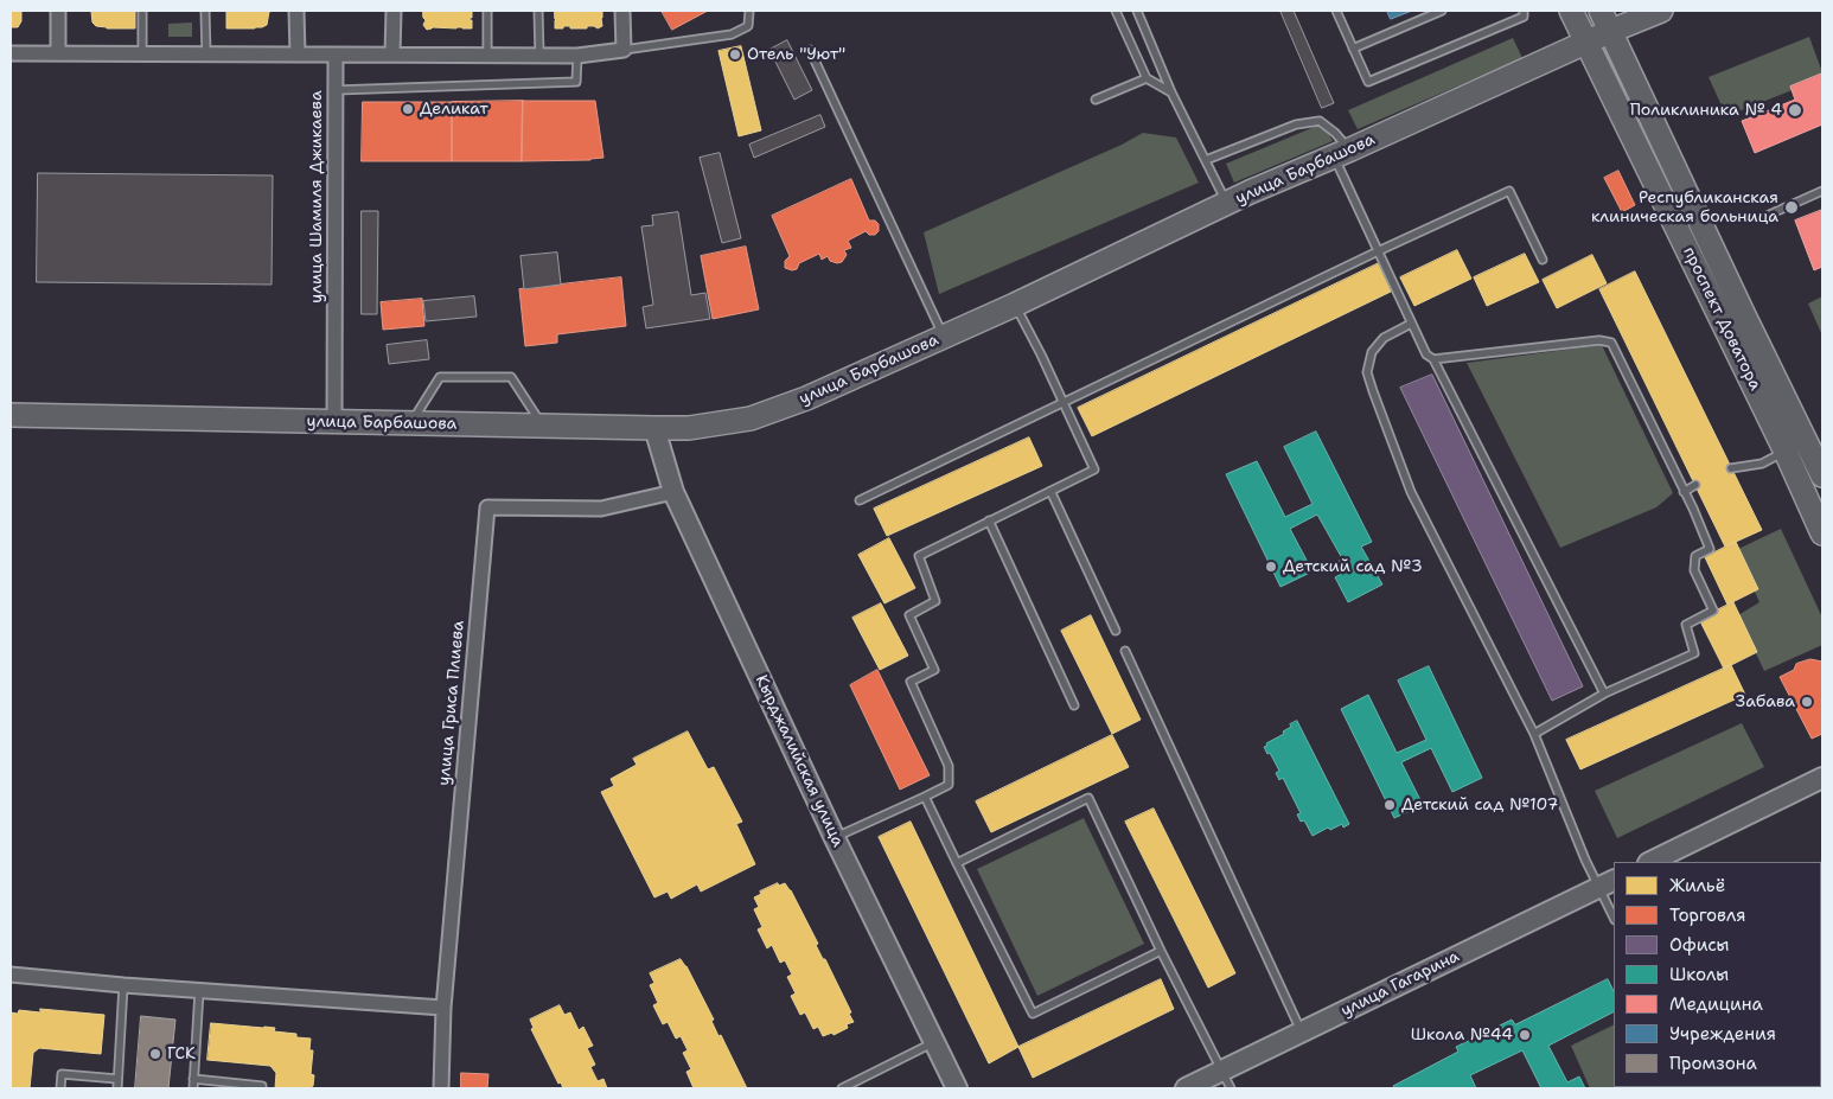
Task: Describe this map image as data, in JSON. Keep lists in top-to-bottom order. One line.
{"streets":{"main road":["улица Барбашова","проспект Доватора"],"street":["улица Шамиля Джикаева","улица Гриса Плиева","Кырджалийская улица","улица Гагарина"]},"crossings":[["улица Барбашова","улица Шамиля Джикаева"],["улица Барбашова","проспект Доватора"],["улица Барбашова","Кырджалийская улица"],["улица Гриса Плиева","Кырджалийская улица"]],"places":["Отель \"Уют\"","Деликат","Поликлиника № 4","Республиканская клиническая больница","Детский сад №3","Забава","Детский сад №107","Школа №44","ГСК"],"legend":["Жильё","Торговля","Офисы","Школы","Медицина","Учреждения","Промзона"]}
